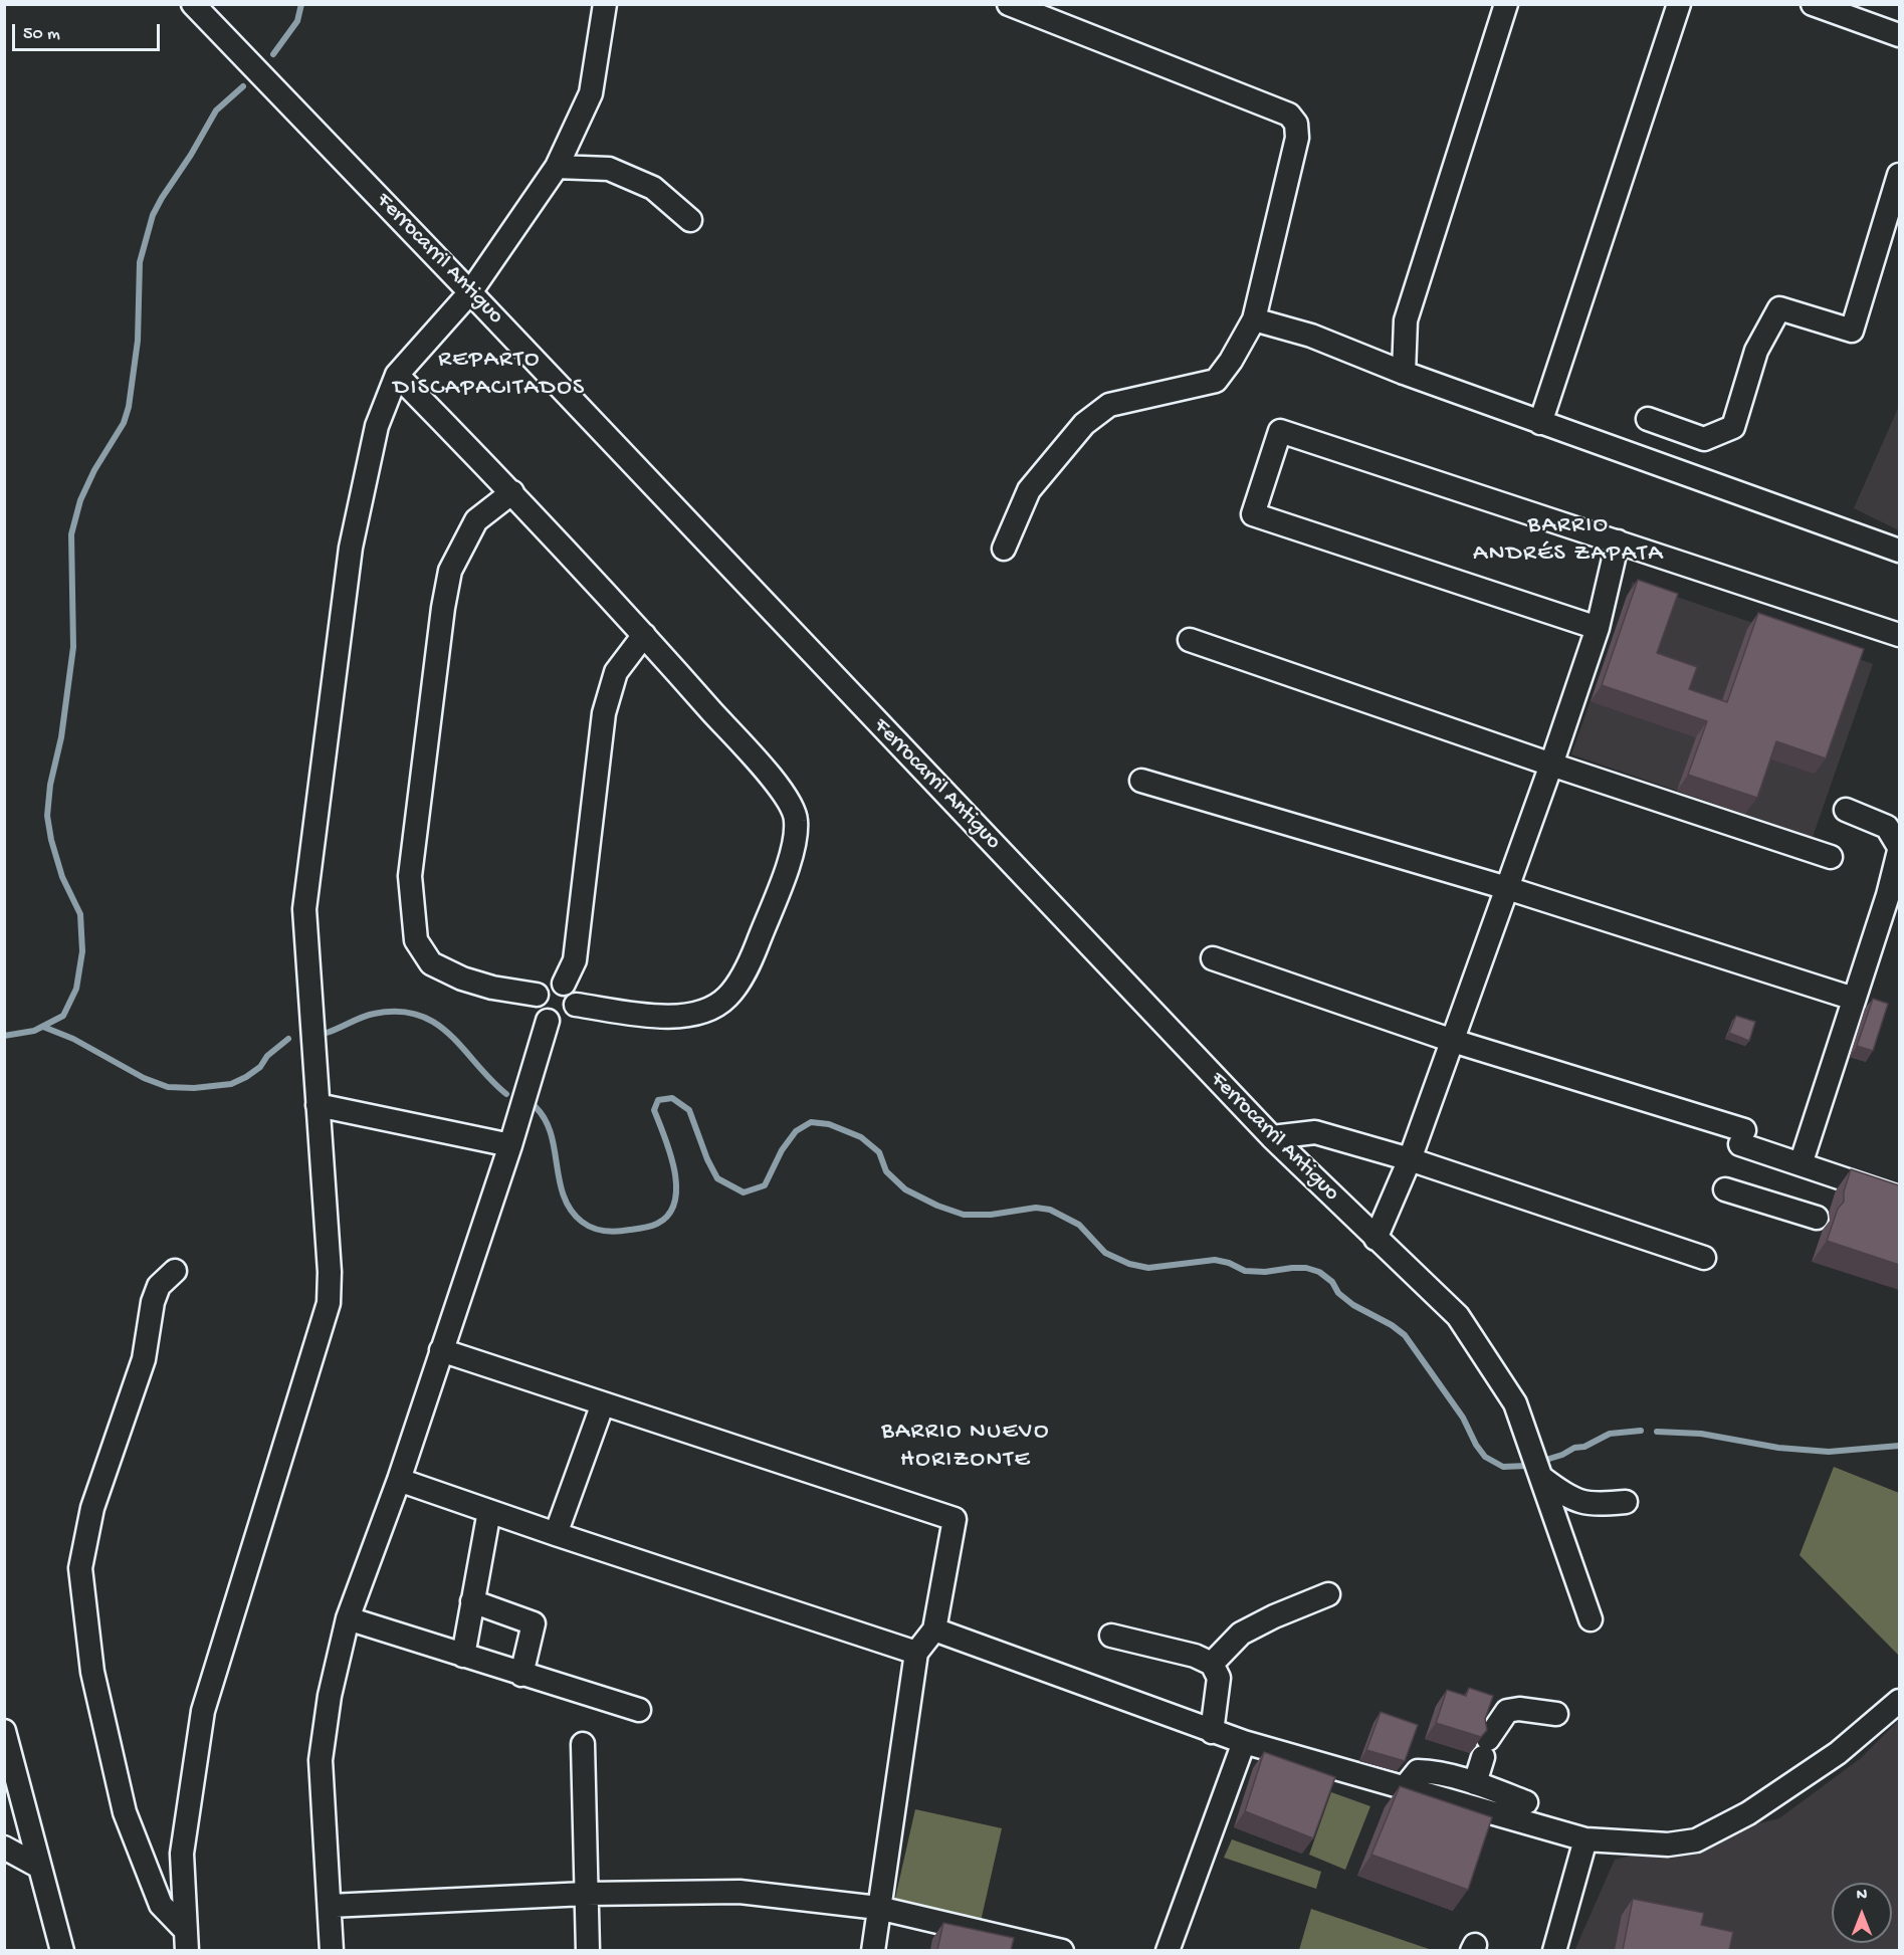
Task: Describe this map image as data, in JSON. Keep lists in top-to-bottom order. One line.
{"streets":{"street":["Ferrocarril Antiguo"]},"districts":["REPARTO DISCAPACITADOS","BARRIO ANDRÉS ZAPATA","BARRIO NUEVO HORIZONTE"],"scale_bar":"50 m","north":"top"}
